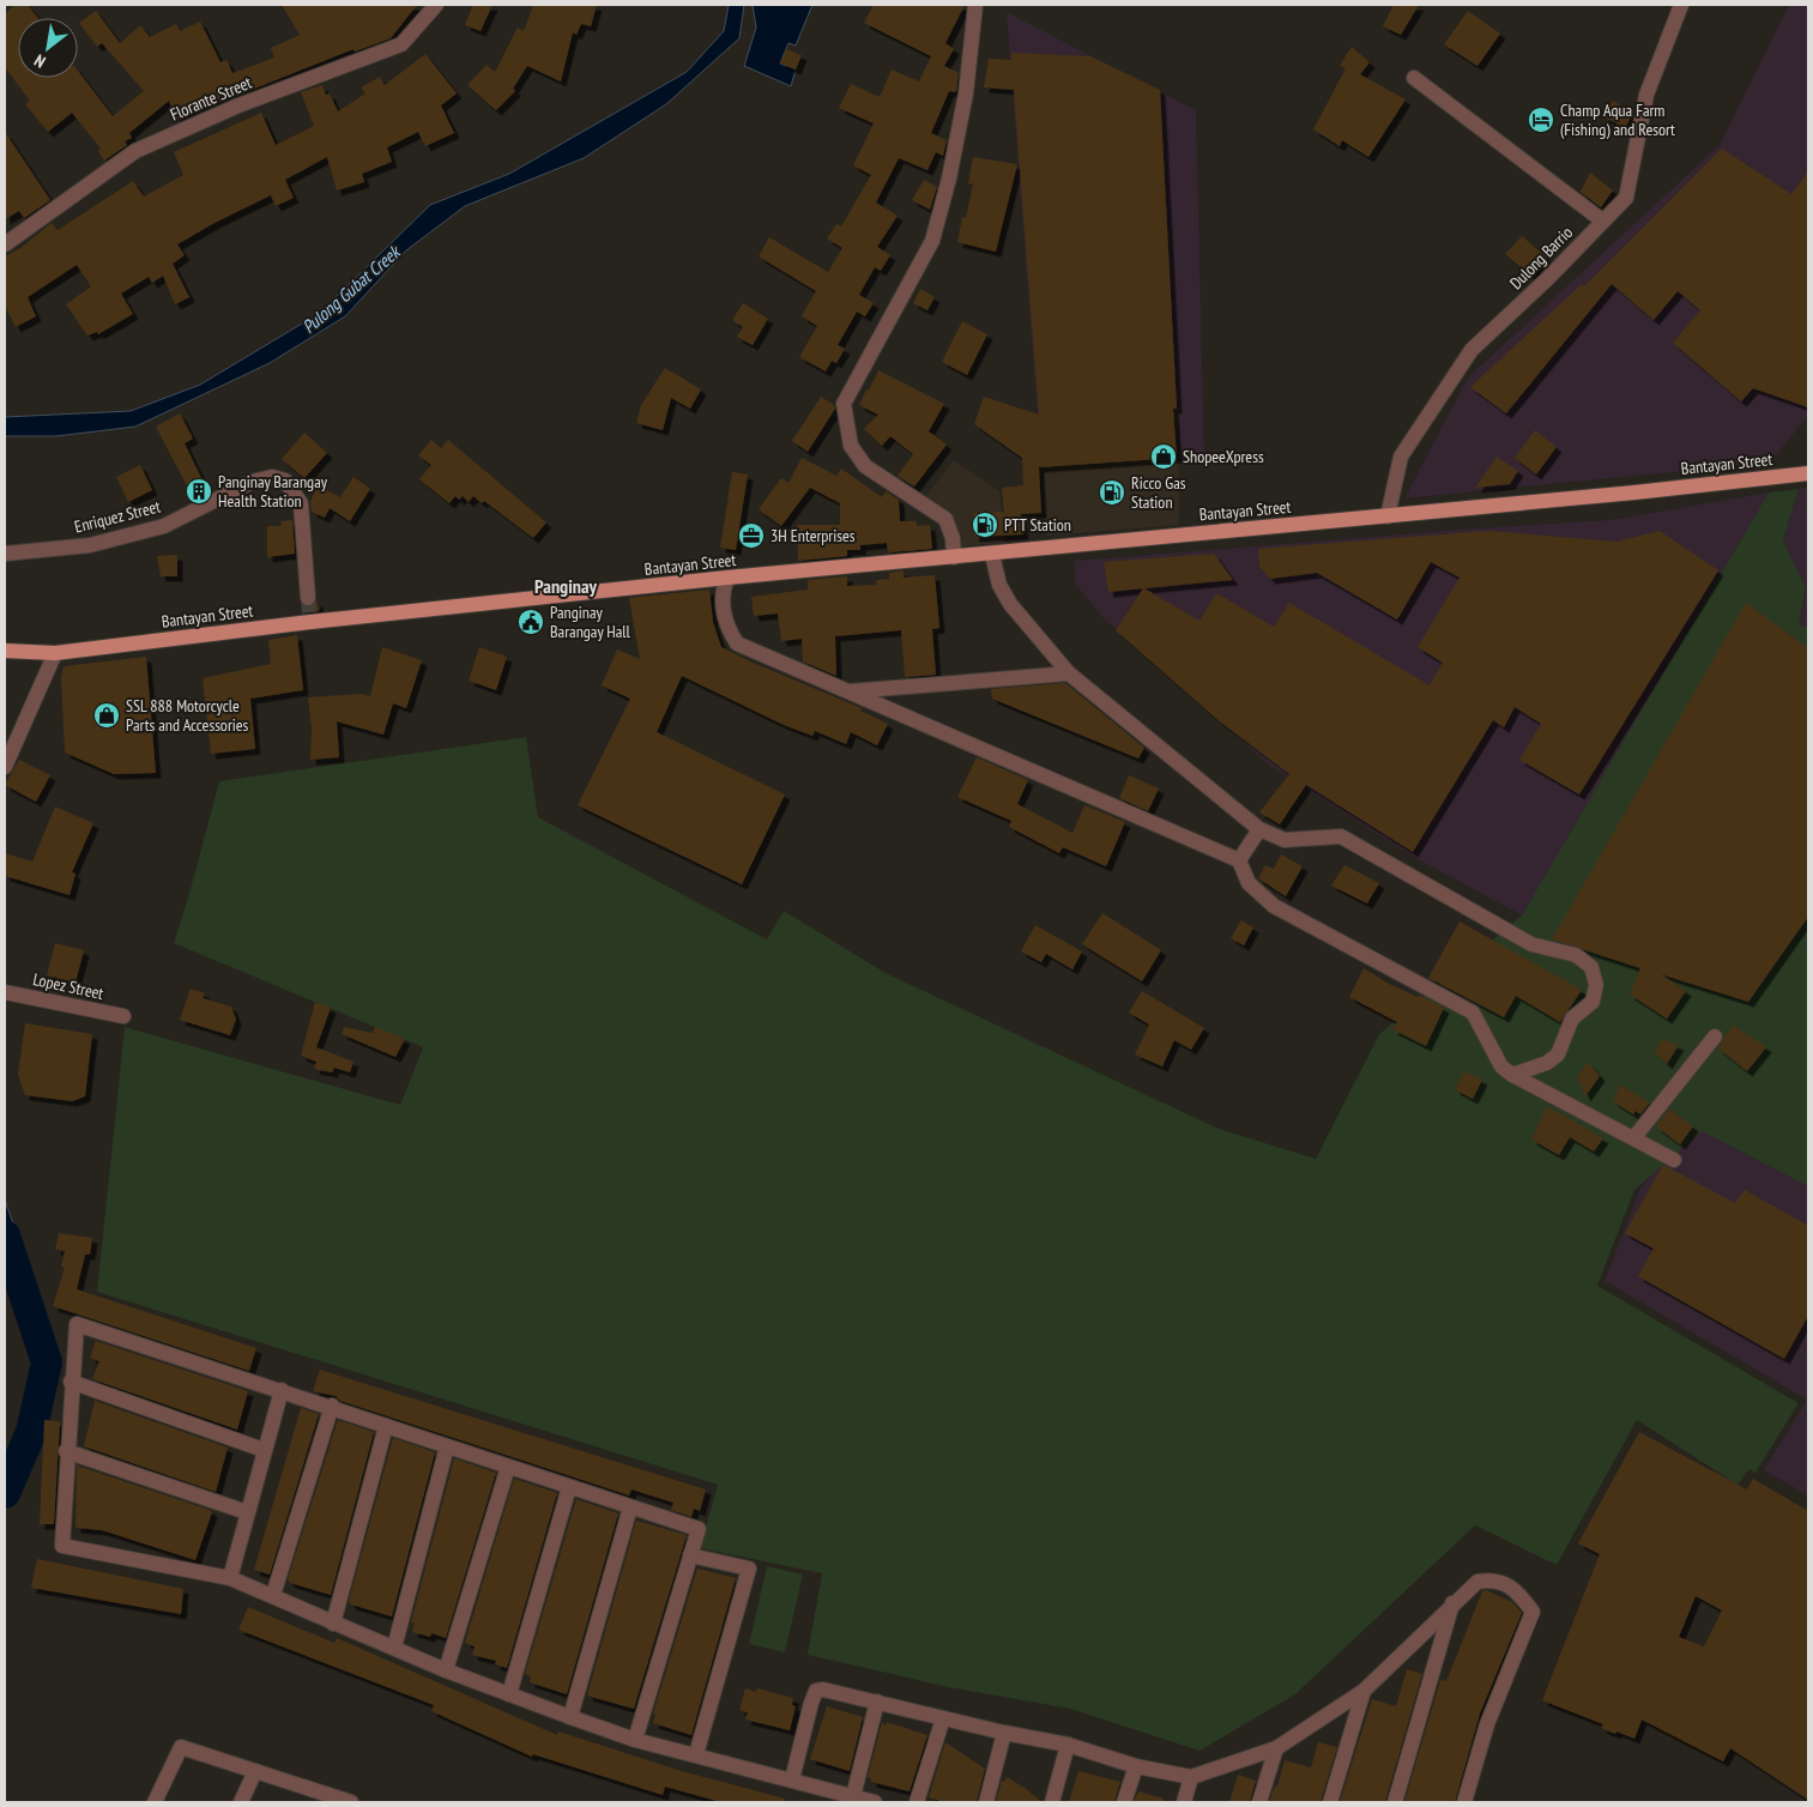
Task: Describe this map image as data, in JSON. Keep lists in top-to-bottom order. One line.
{"streets":{"main road":["Bantayan Street"],"street":["Florante Street","Dulong Barrio","Enriquez Street","Lopez Street"]},"crossings":[["Dulong Barrio","Bantayan Street"]],"districts":["Panginay"],"water":["Pulong Gubat Creek"],"places":{"hotel":["Champ Aqua Farm (Fishing) and Resort"],"shop":["ShopeeXpress","SSL 888 Motorcycle Parts and Accessories"],"building":["Panginay Barangay Health Station"],"fuel station":["Ricco Gas Station","PTT Station"],"office":["3H Enterprises"],"public building":["Panginay Barangay Hall"]},"north":"bottom left"}
